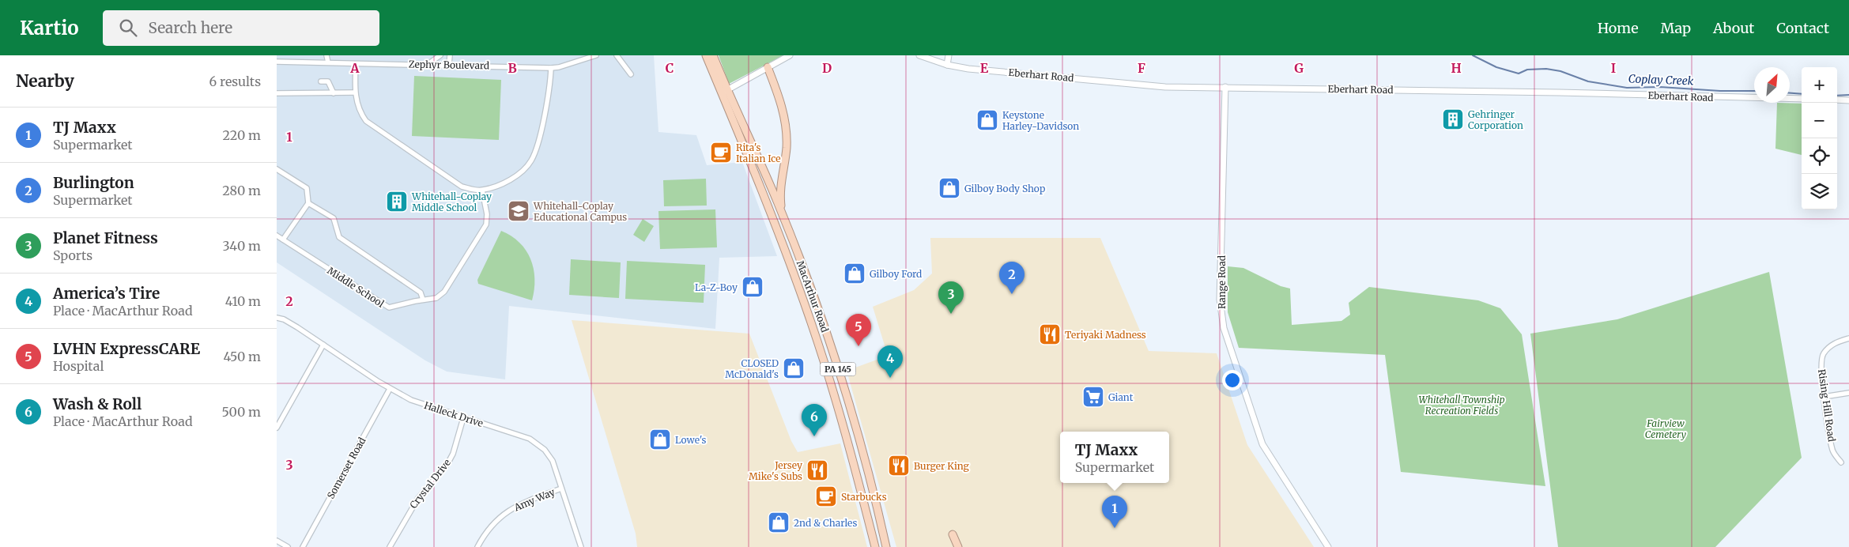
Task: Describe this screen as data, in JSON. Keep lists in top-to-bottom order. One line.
{"streets":{"highway":["MacArthur Road","PA 145"],"street":["Zephyr Boulevard","Eberhart Road","Range Road","Middle School","Rising Hill Road","Halleck Drive","Somerset Road","Crystal Drive","Amy Way"]},"crossings":[["Eberhart Road","Range Road"],["Halleck Drive","Somerset Road"],["Halleck Drive","Crystal Drive"],["Halleck Drive","Amy Way"]],"water":["Coplay Creek"],"parks":["Whitehall Township Recreation Fields","Fairview Cemetery"],"places":{"building":["Gehringer Corporation","Whitehall-Coplay Middle School"],"shop":["Keystone Harley-Davidson","Gilboy Body Shop","Gilboy Ford","La-Z-Boy","CLOSED McDonald's","Lowe's","2nd & Charles"],"cafe":["Rita's Italian Ice","Starbucks"],"school or university":["Whitehall-Coplay Educational Campus"],"restaurant":["Teriyaki Madness","Burger King","Jersey Mike's Subs"],"supermarket":["Giant"]},"north":"top right","page":{"header":"Kartio","search":"Search here","nav":["Home","Map","About","Contact"],"heading":["Nearby","6 results"],"map_buttons":["+","−"],"list":[{"mark":"1","name":"TJ Maxx","note":"Supermarket","value":"220 m"},{"mark":"2","name":"Burlington","note":"Supermarket","value":"280 m"},{"mark":"3","name":"Planet Fitness","note":"Sports","value":"340 m"},{"mark":"4","name":"America’s Tire","note":"Place · MacArthur Road","value":"410 m"},{"mark":"5","name":"LVHN ExpressCARE","note":"Hospital","value":"450 m"},{"mark":"6","name":"Wash & Roll","note":"Place · MacArthur Road","value":"500 m"}],"pins":["2","3","5","4","6","1"],"popup":["TJ Maxx","Supermarket"]},"grid":{"columns":["A","B","C","D","E","F","G","H","I"],"rows":["1","2","3"]}}
